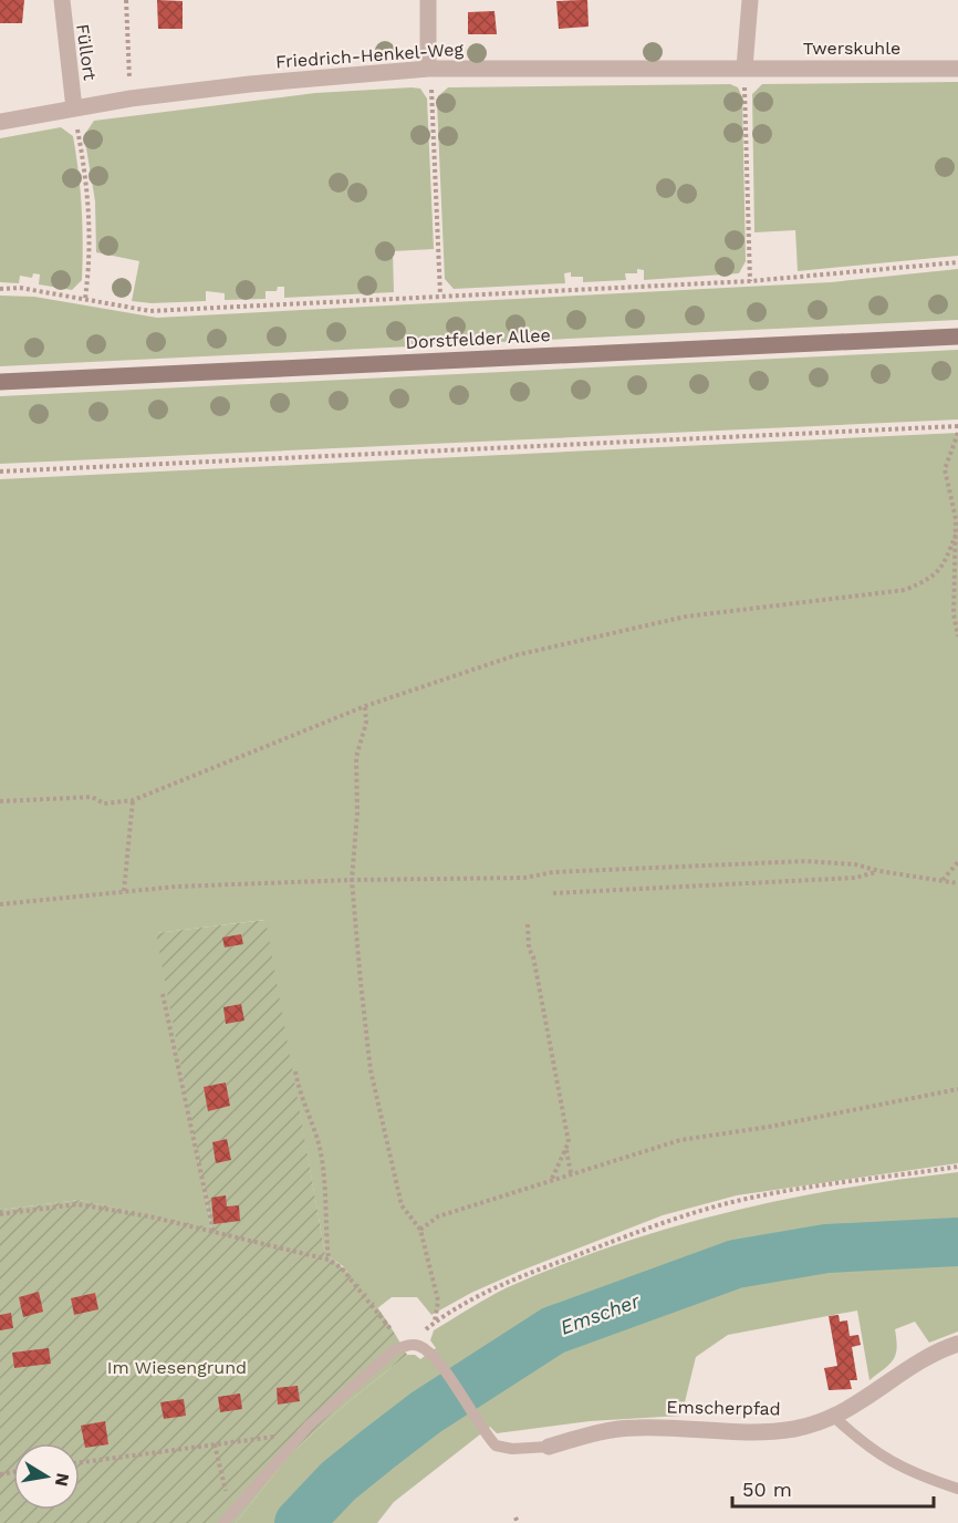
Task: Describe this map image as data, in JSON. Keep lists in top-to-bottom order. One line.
{"streets":{"main road":["Dorstfelder Allee"],"street":["Twerskuhle","Füllort","Friedrich-Henkel-Weg","Emscherpfad"]},"crossings":[["Twerskuhle","Friedrich-Henkel-Weg"],["Füllort","Friedrich-Henkel-Weg"]],"water":["Emscher"],"parks":["Im Wiesengrund"],"scale_bar":"50 m","north":"right"}
